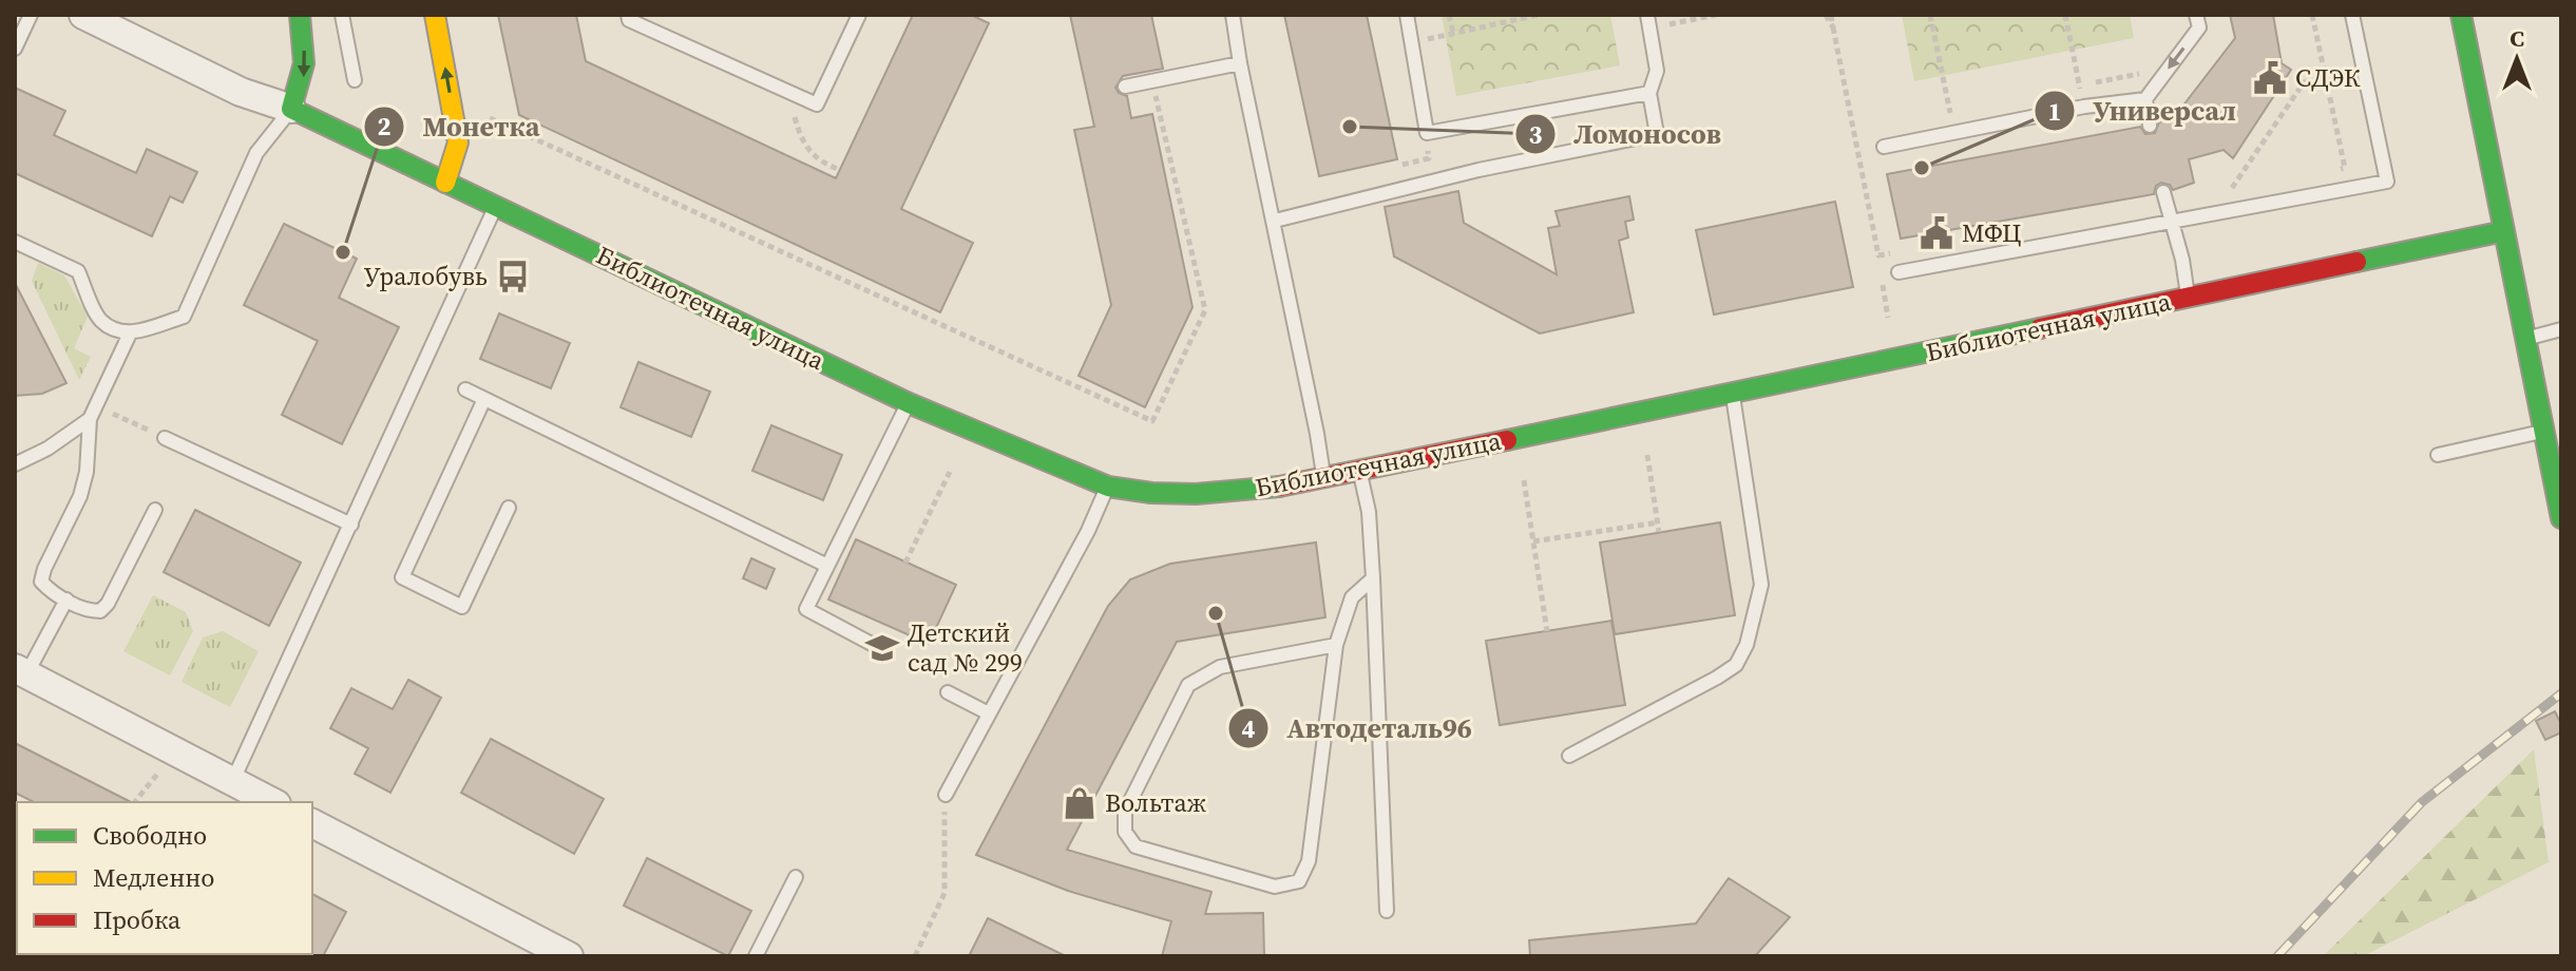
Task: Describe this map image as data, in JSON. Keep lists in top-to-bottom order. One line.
{"streets":{"street":["Библиотечная улица"]},"places":{"public building":["СДЭК","МФЦ"],"other":["Ломоносов","Универсал","Монетка","Автодеталь96"],"bus stop":["Уралобувь"],"school or university":["Детский сад № 299"],"shop":["Вольтаж"]},"legend":["Свободно","Медленно","Пробка"],"north":"top"}
